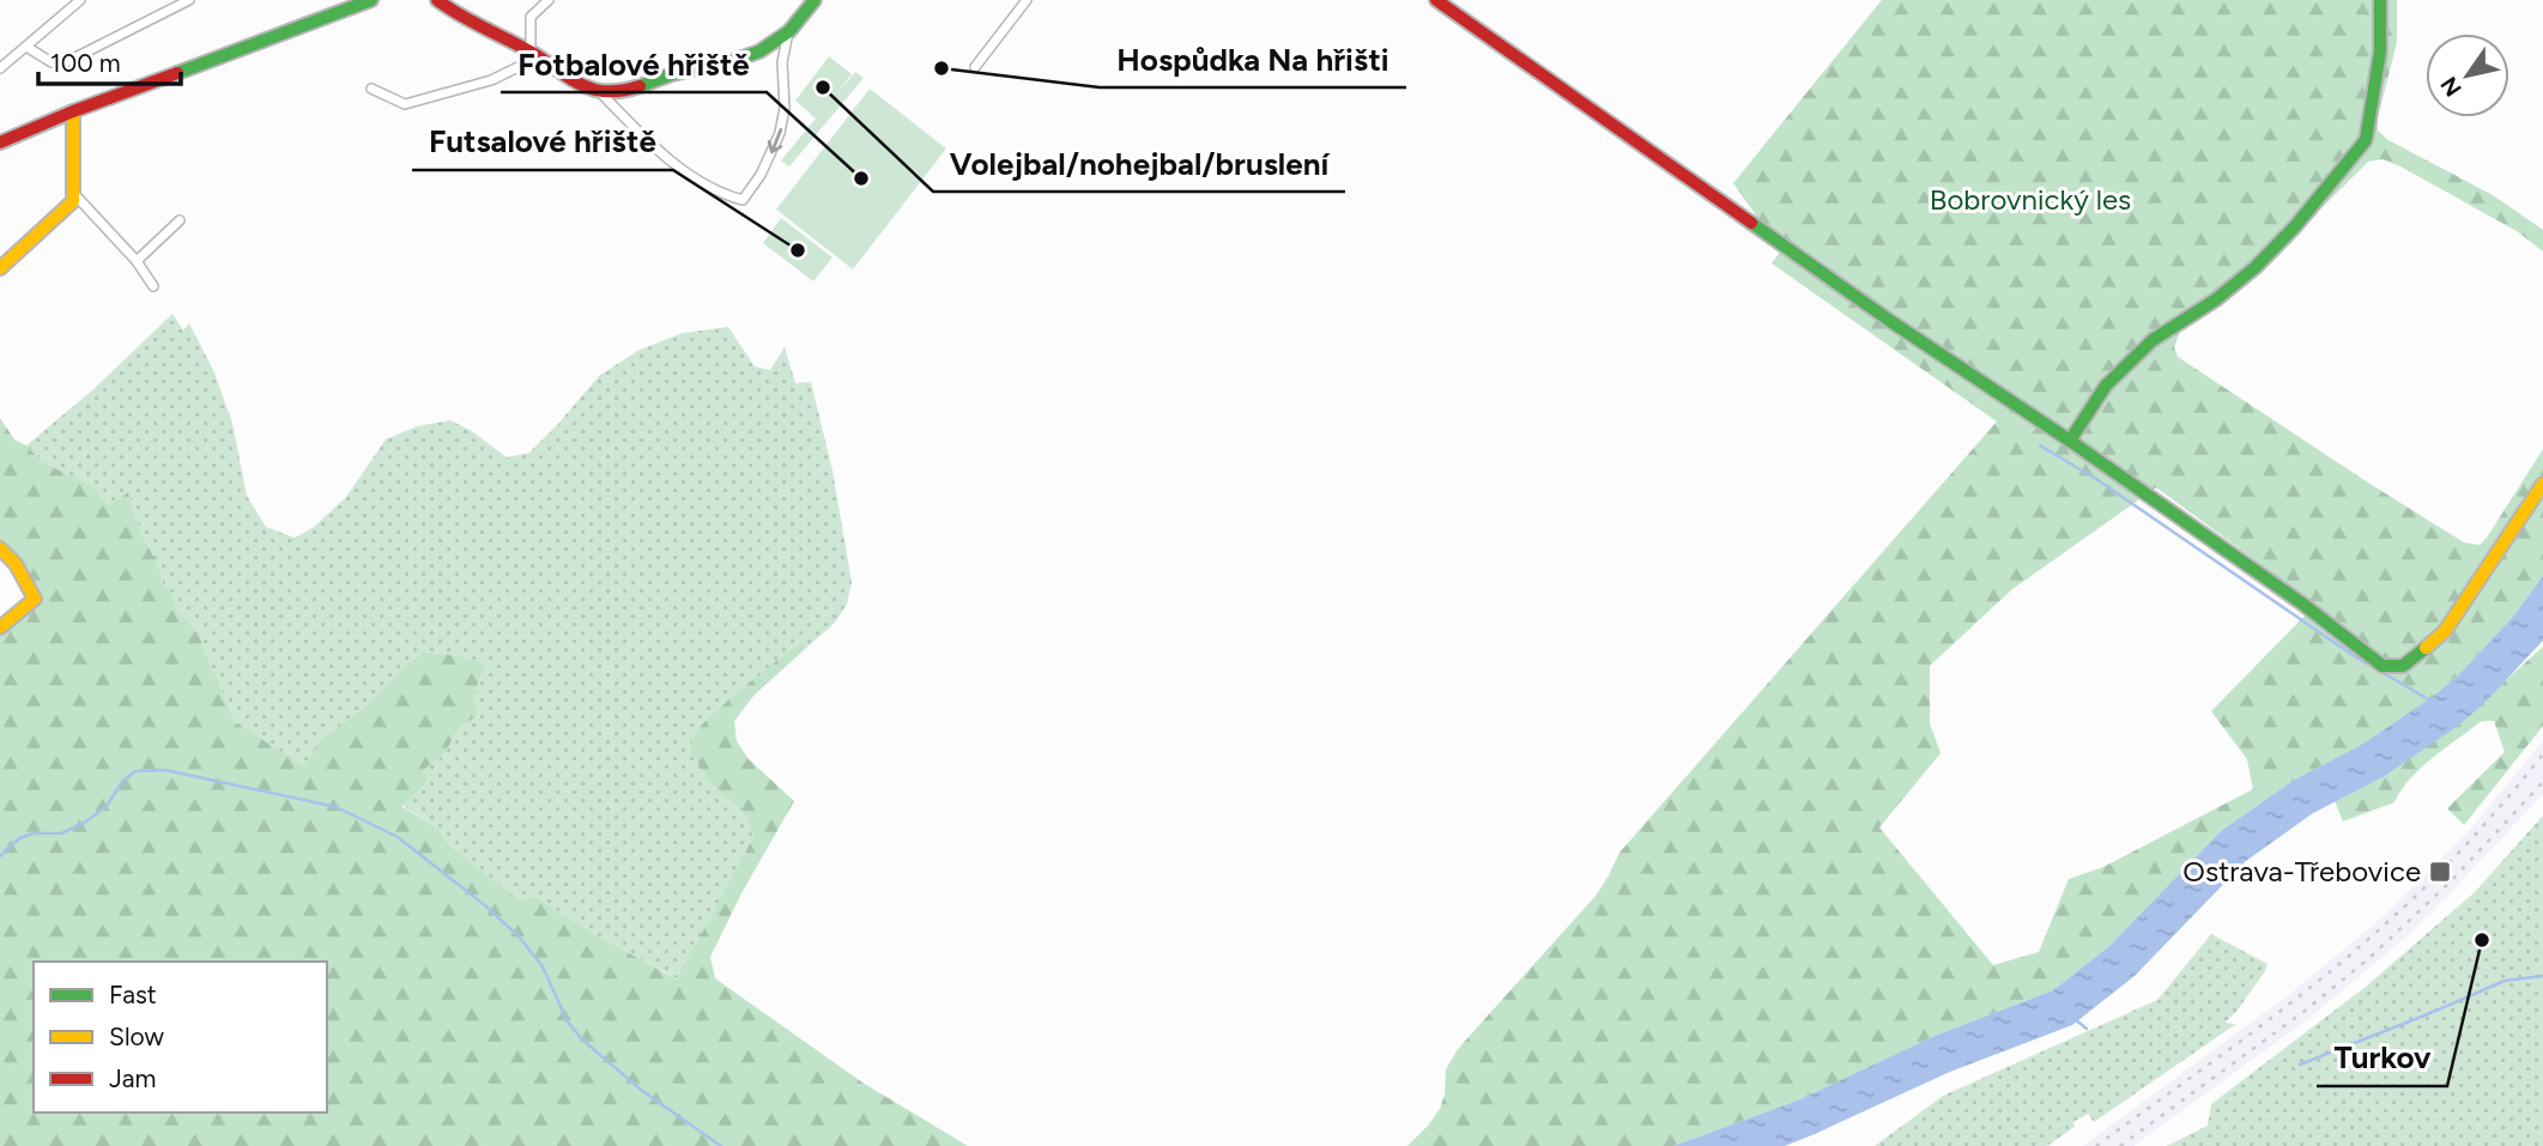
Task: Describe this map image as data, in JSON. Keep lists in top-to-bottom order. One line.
{"parks":["Bobrovnický les"],"places":{"other":["Hospůdka Na hřišti","Volejbal/nohejbal/bruslení","Fotbalové hřiště","Futsalové hřiště","Turkov"],"transit":["Ostrava-Třebovice"]},"legend":["Fast","Slow","Jam"],"scale_bar":"100 m","north":"bottom left"}
